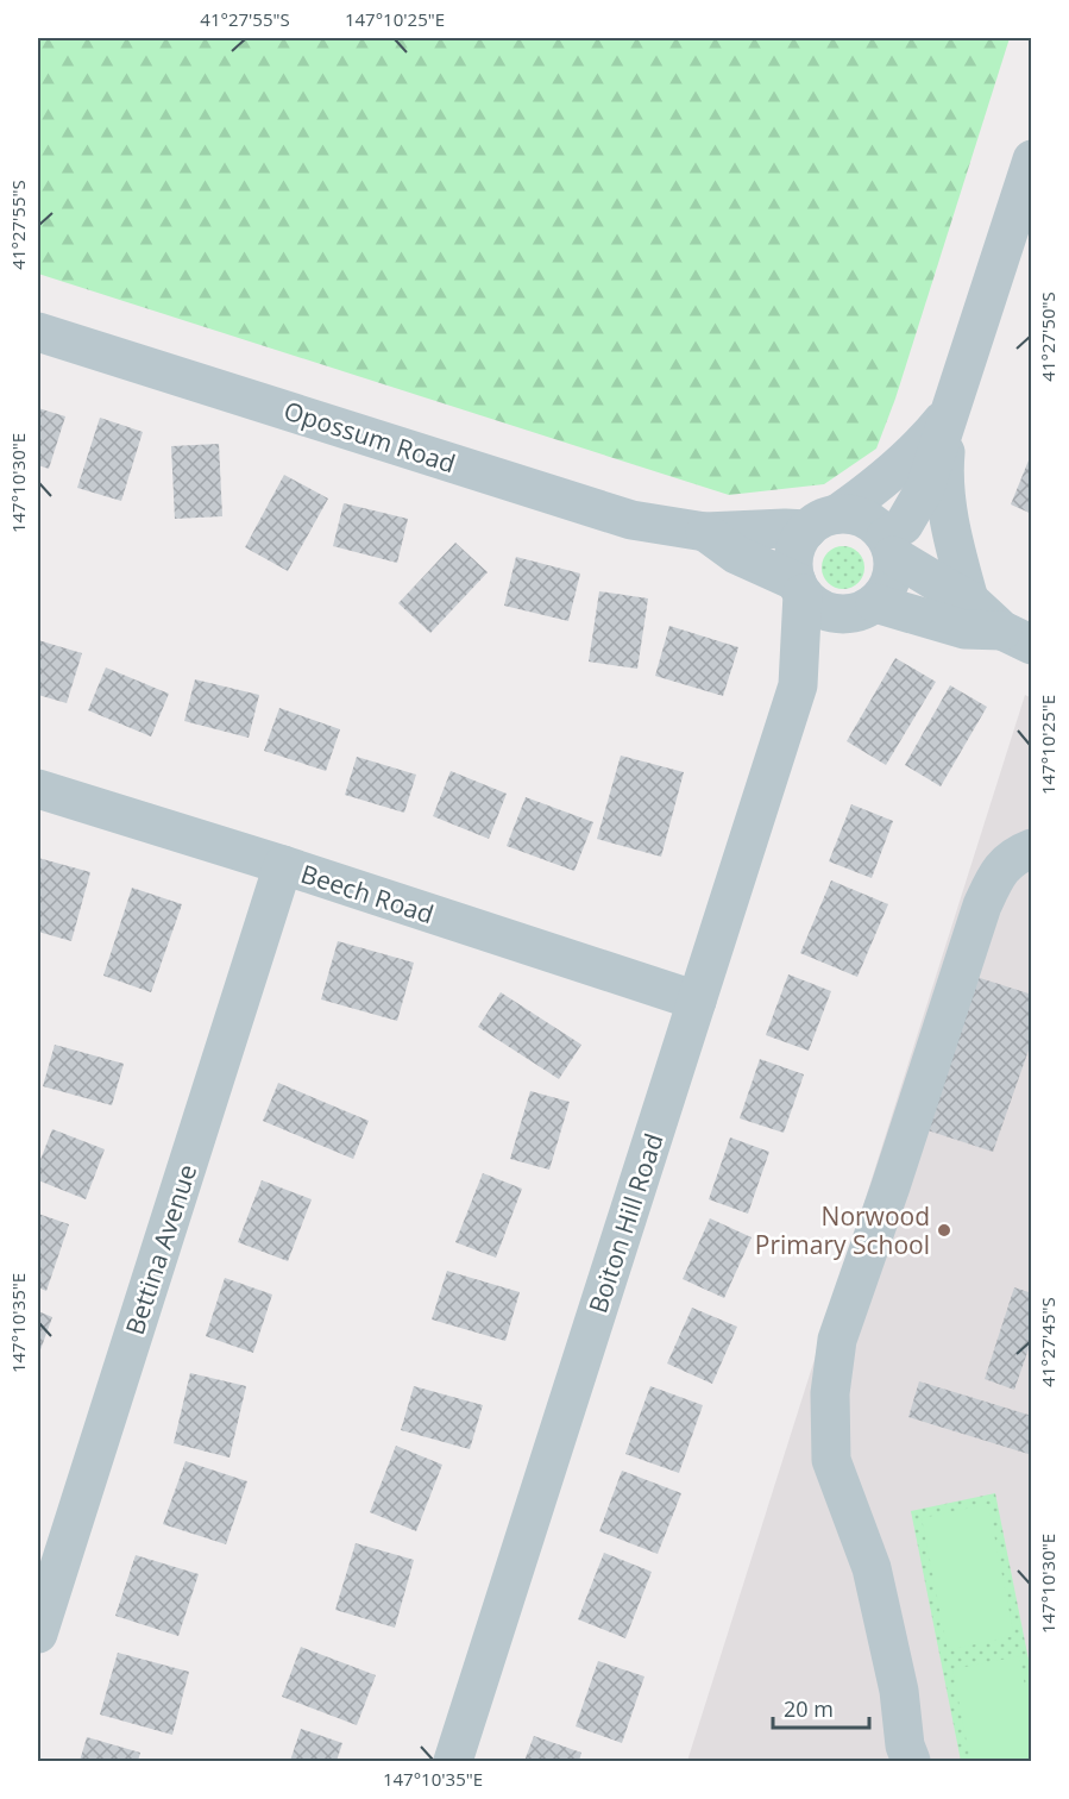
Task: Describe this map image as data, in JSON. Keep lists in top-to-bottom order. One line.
{"streets":{"street":["Opossum Road","Beech Road","Boiton Hill Road","Bettina Avenue"]},"crossings":[["Opossum Road","Boiton Hill Road"],["Beech Road","Boiton Hill Road"],["Beech Road","Bettina Avenue"]],"places":["Norwood Primary School"],"scale_bar":"20 m","coordinates":["41°27'55\"S","147°10'25\"E","41°27'50\"S","147°10'30\"E","147°10'35\"E","41°27'45\"S"]}
